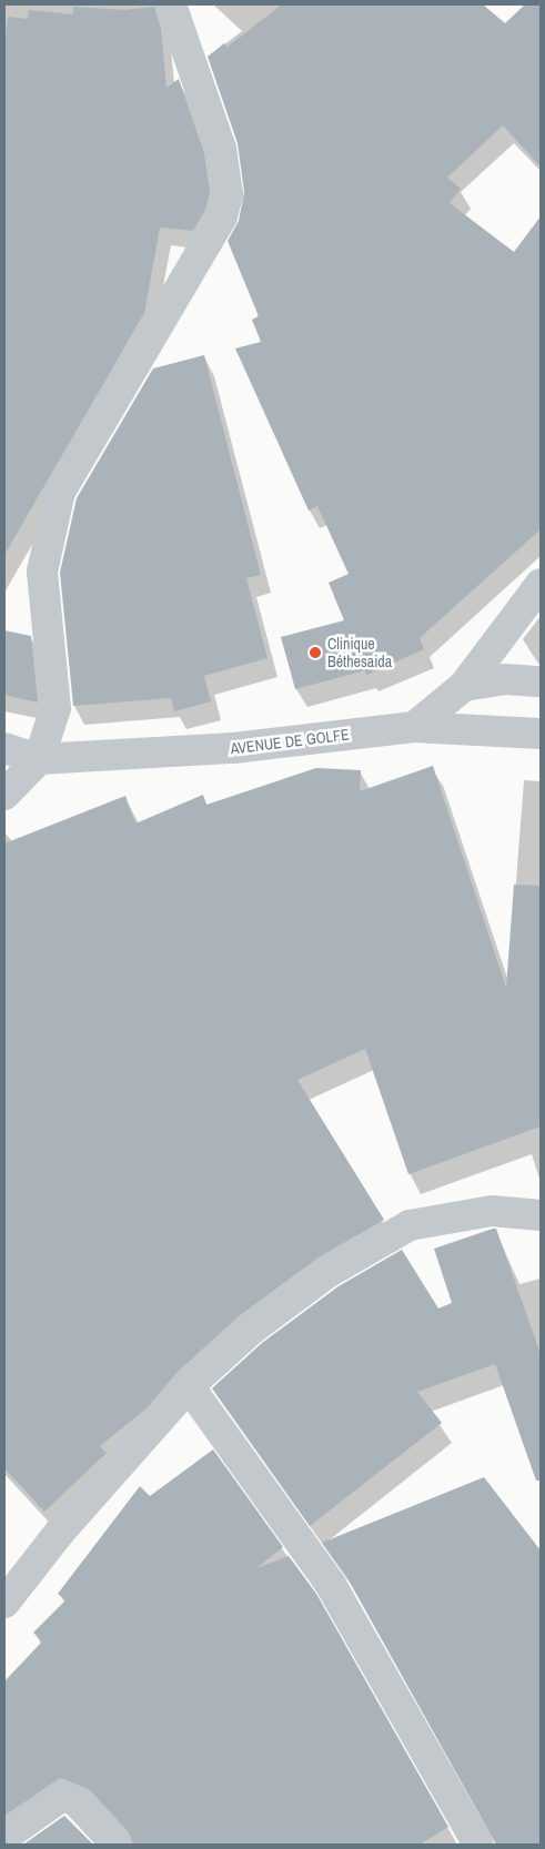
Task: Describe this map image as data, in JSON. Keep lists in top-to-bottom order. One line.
{"streets":{"street":["AVENUE DE GOLFE"]},"places":["Clinique Béthesaida"]}
